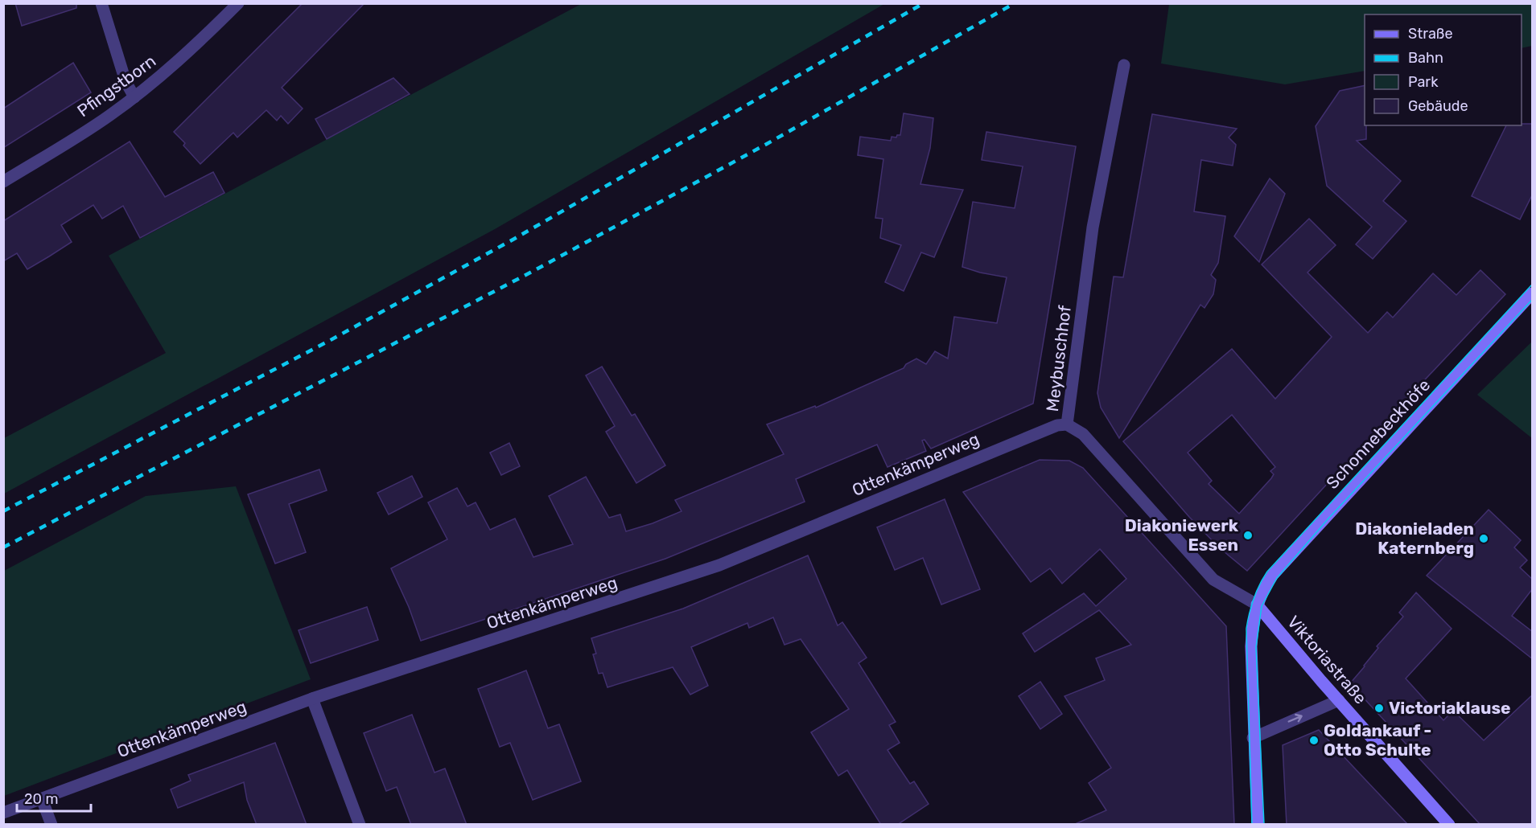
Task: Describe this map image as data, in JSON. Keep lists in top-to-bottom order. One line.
{"streets":{"main road":["Schonnebeckhöfe","Viktoriastraße"],"street":["Pfingstborn","Meybuschhof","Ottenkämperweg"]},"crossings":[["Meybuschhof","Schonnebeckhöfe"],["Meybuschhof","Ottenkämperweg"],["Meybuschhof","Viktoriastraße"],["Schonnebeckhöfe","Viktoriastraße"]],"places":["Diakoniewerk Essen","Diakonieladen Katernberg","Victoriaklause","Goldankauf - Otto Schulte"],"legend":["Straße","Bahn","Park","Gebäude"],"scale_bar":"20 m"}
